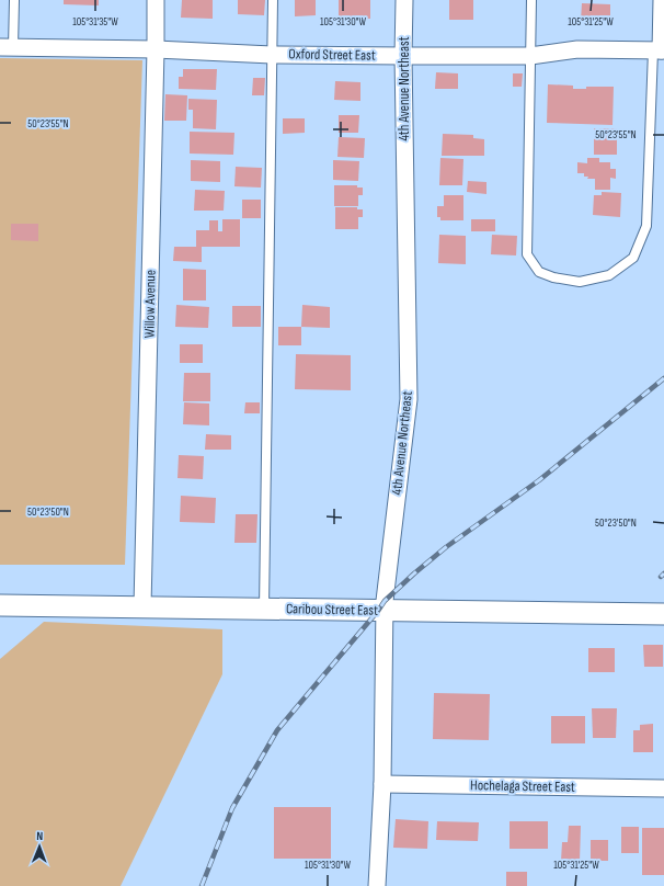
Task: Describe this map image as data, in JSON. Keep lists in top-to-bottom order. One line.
{"streets":{"street":["Oxford Street East","4th Avenue Northeast","Willow Avenue","Caribou Street East","Hochelaga Street East"]},"crossings":[["Oxford Street East","4th Avenue Northeast"],["Oxford Street East","Willow Avenue"],["4th Avenue Northeast","Caribou Street East"],["4th Avenue Northeast","Hochelaga Street East"],["Willow Avenue","Caribou Street East"]],"north":"top","coordinates":["105°31'35\"W","105°31'30\"W","105°31'25\"W","50°23'55\"N","50°23'50\"N"]}
